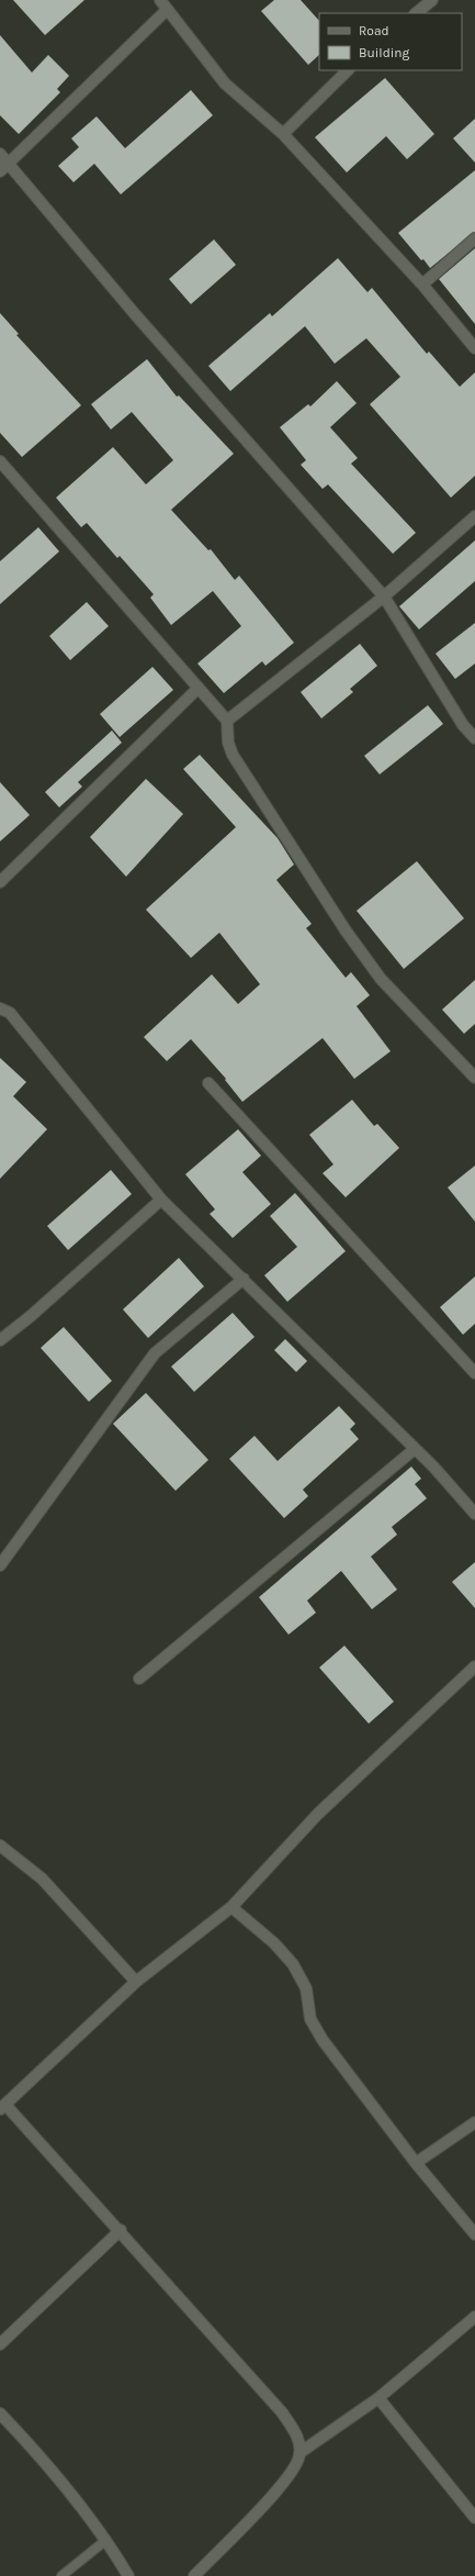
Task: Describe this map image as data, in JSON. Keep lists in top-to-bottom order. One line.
{"legend":["Road","Building"]}
